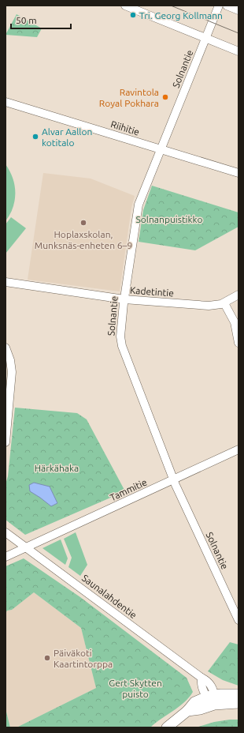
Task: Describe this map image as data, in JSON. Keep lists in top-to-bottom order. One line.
{"streets":{"street":["Solnantie","Riihitie","Kadetintie","Tammitie","Saunalahdentie"]},"crossings":[["Solnantie","Riihitie"],["Solnantie","Kadetintie"],["Solnantie","Tammitie"],["Tammitie","Saunalahdentie"]],"parks":["Solnanpuistikko","Härkähaka","Gert Skytten puisto"],"places":["Tri. Georg Kollmann","Ravintola Royal Pokhara","Alvar Aallon kotitalo","Hoplaxskolan, Munksnäs-enheten 6–9","Päiväkoti Kaartintorppa"],"scale_bar":"50 m"}
